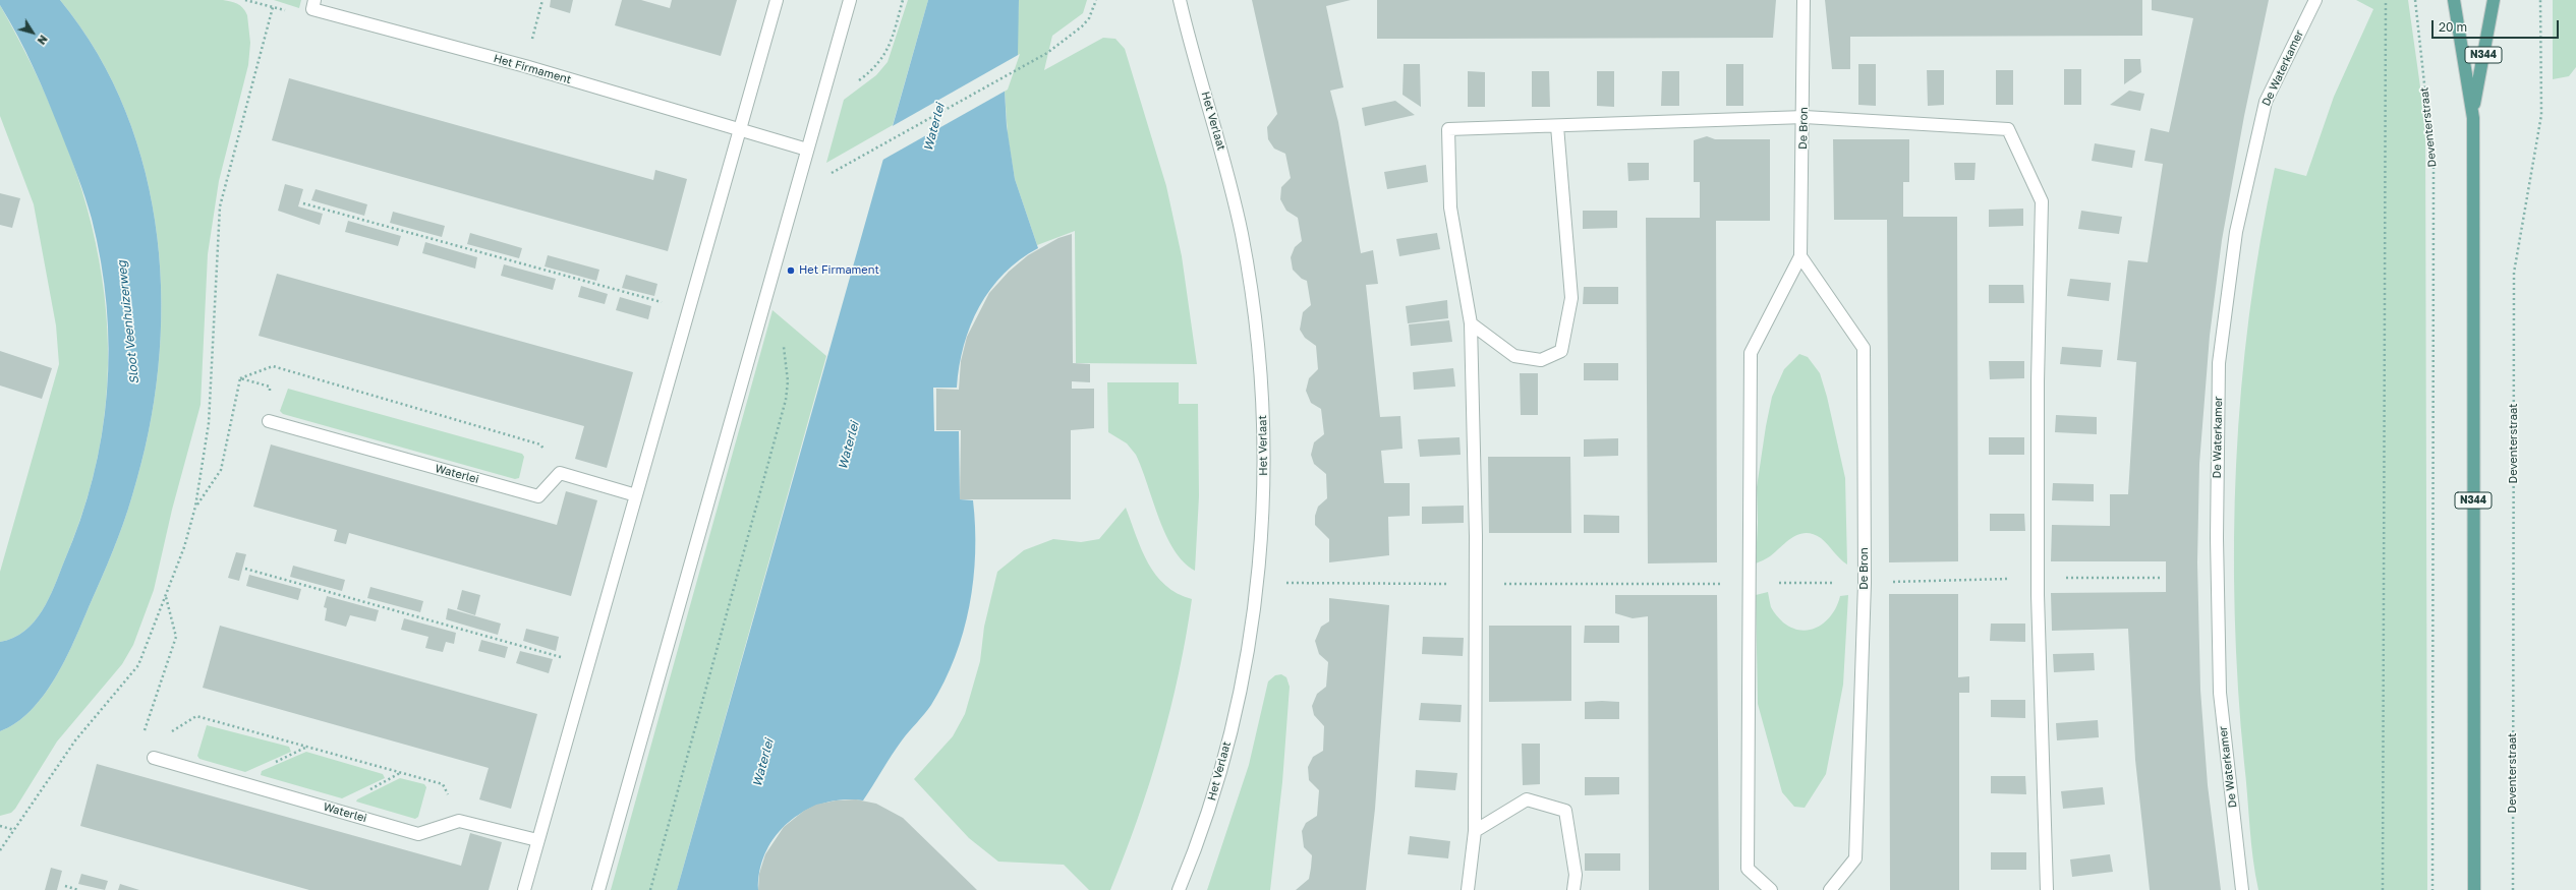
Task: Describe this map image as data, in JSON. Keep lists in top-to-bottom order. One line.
{"streets":{"main road":["N344"],"street":["De Waterkamer","Het Firmament","Het Verlaat","De Bron","Waterlei"],"path":["Deventerstraat"]},"water":["Waterlei","Sloot Veenhuizerweg"],"places":["Het Firmament"],"scale_bar":"20 m","north":"bottom right"}
